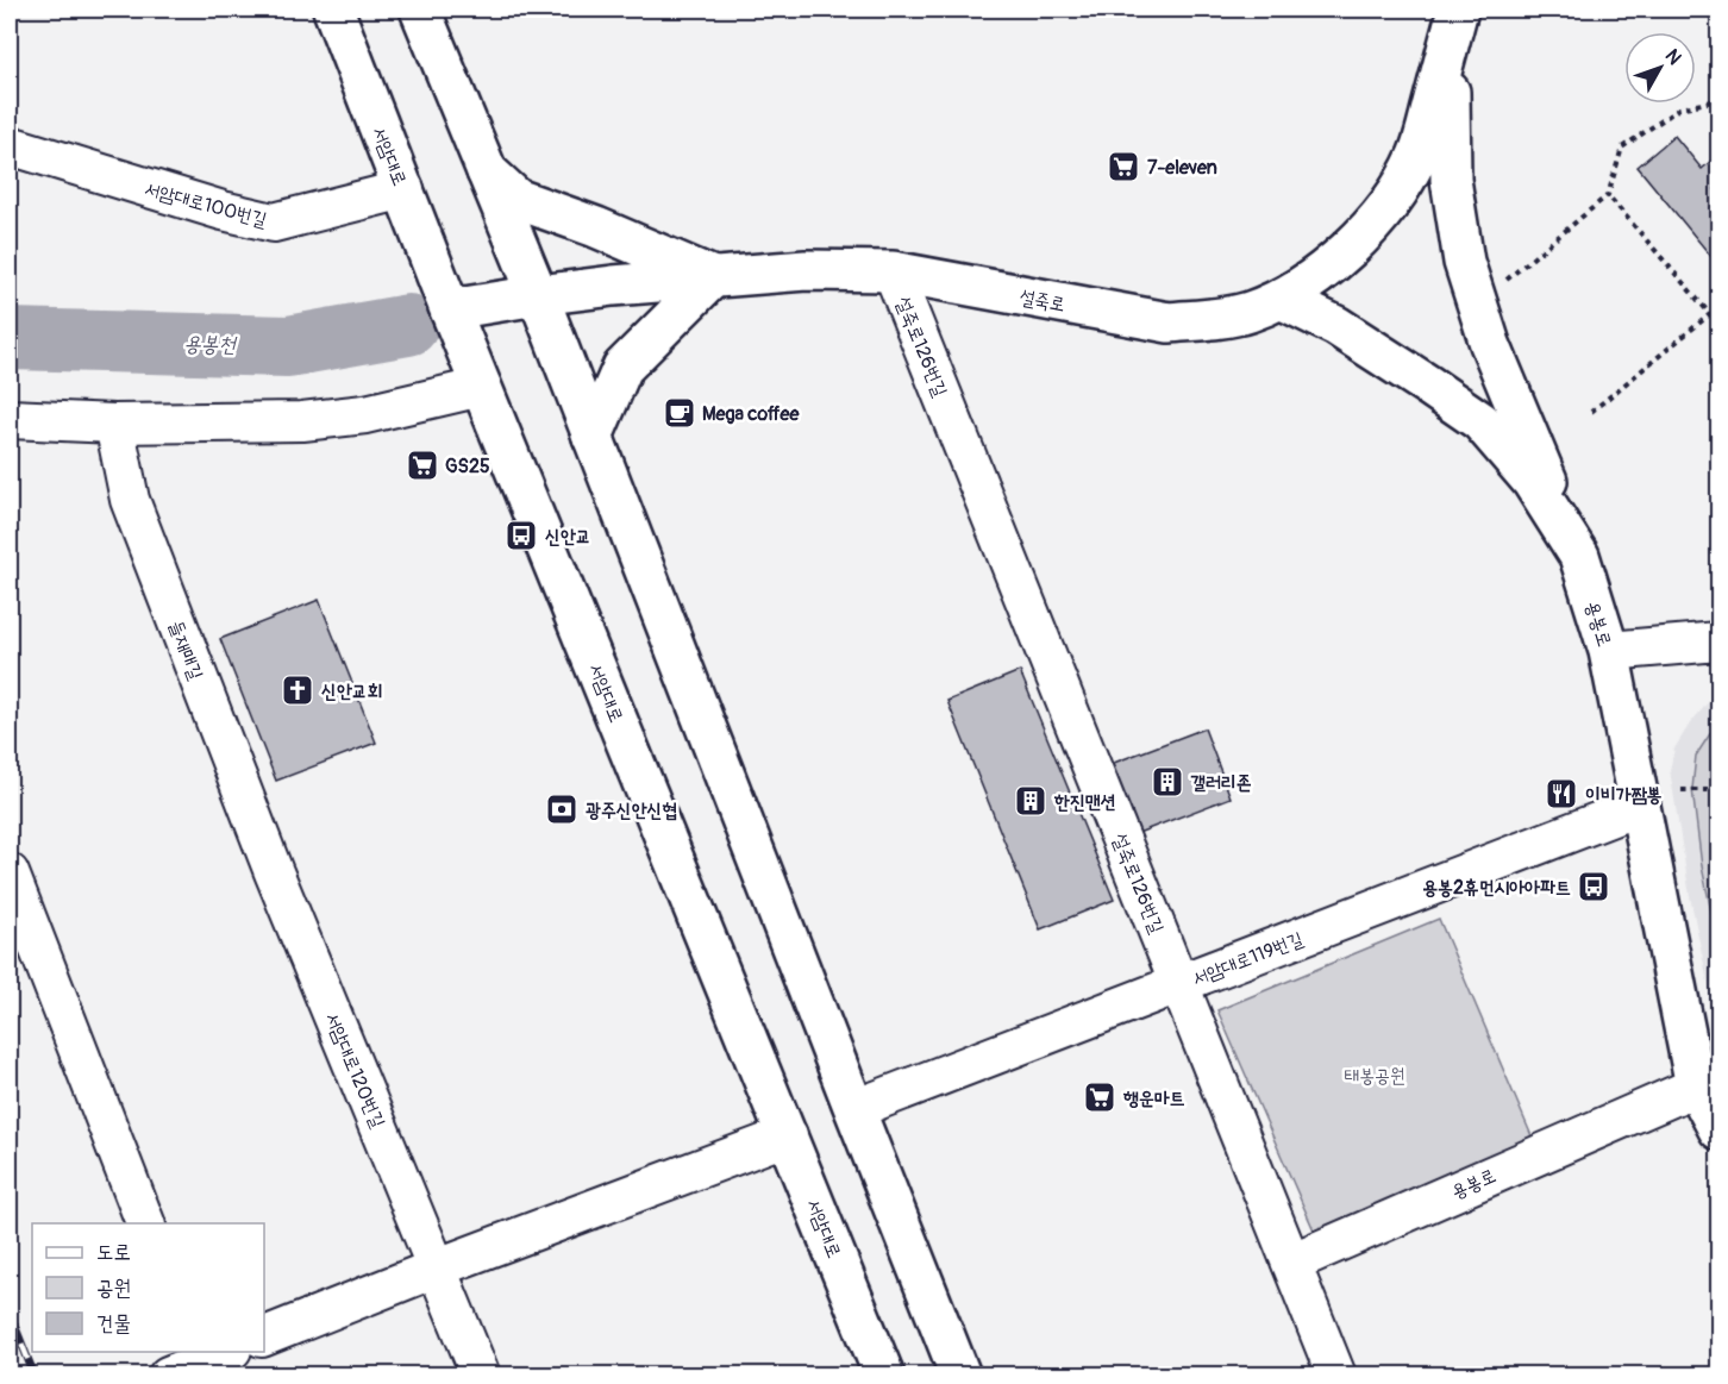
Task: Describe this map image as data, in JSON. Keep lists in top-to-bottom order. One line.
{"streets":{"main road":["서암대로","설죽로","용봉로"],"street":["서암대로100번길","설죽로126번길","들재매길","서암대로119번길","서암대로120번길"]},"crossings":[["서암대로","서암대로100번길"],["서암대로","설죽로"],["설죽로","설죽로126번길"],["설죽로","용봉로"],["설죽로126번길","용봉로"],["설죽로126번길","서암대로119번길"],["용봉로","서암대로119번길"],["들재매길","서암대로120번길"]],"water":["용봉천"],"parks":["태봉공원"],"places":{"supermarket":["7-eleven","GS25","행운마트"],"cafe":["Mega coffee"],"bus stop":["신안교","용봉2휴먼시아아파트"],"church":["신안교회"],"building":["갤러리존","한진맨션"],"restaurant":["이비가짬뽕"],"bank":["광주신안신협"]},"legend":["도로","공원","건물"],"north":"top right"}
